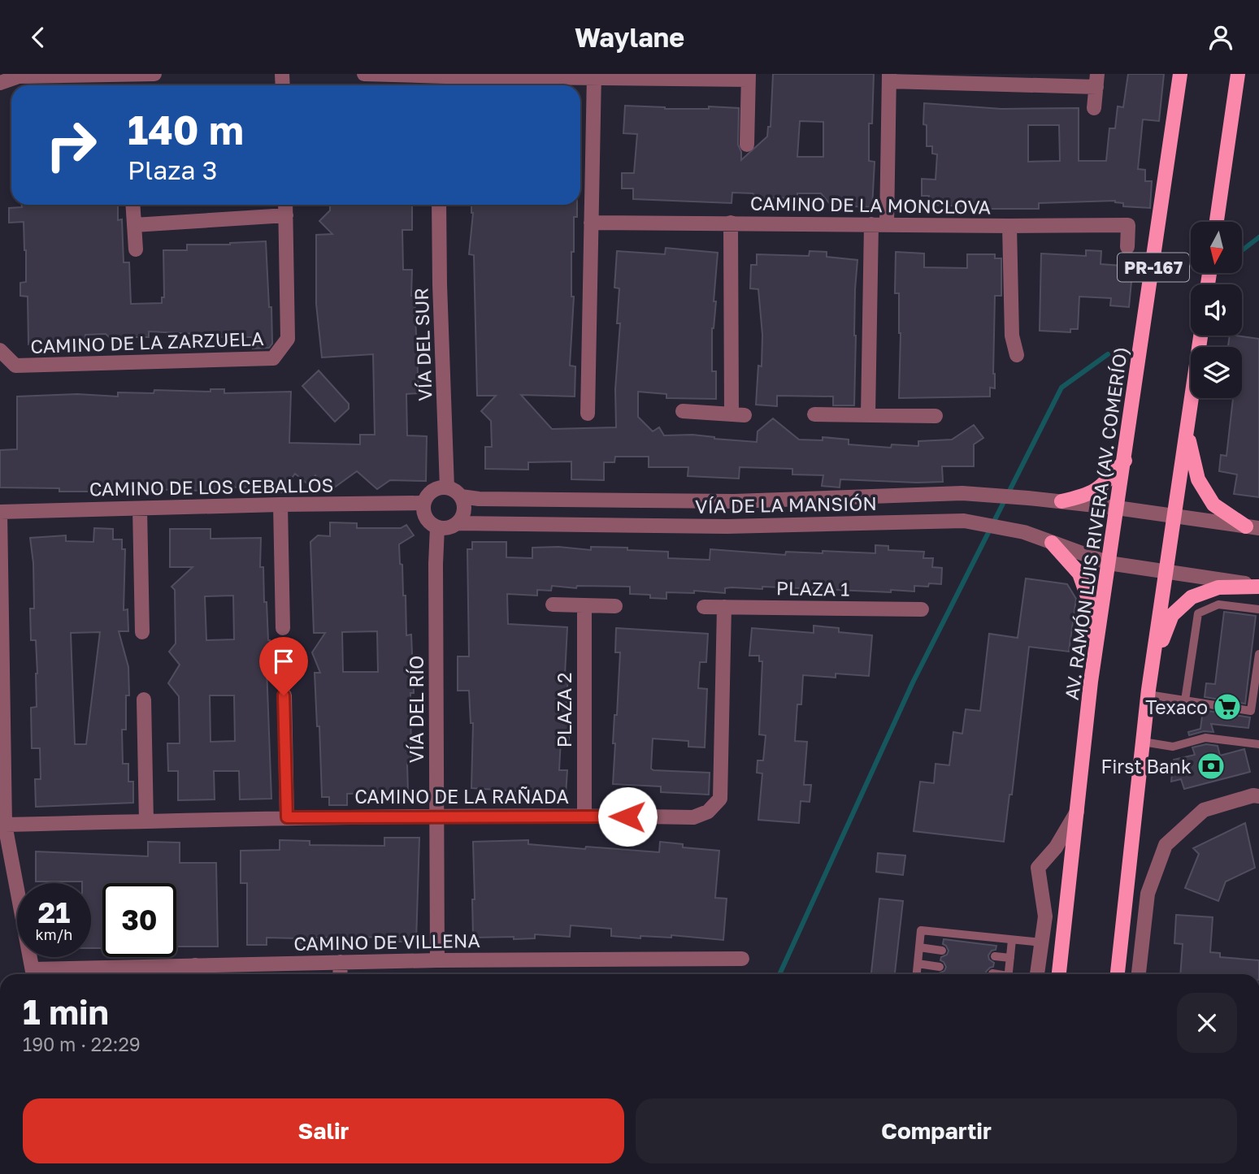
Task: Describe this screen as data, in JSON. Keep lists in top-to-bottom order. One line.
{"streets":{"main road":["PR-167","AV. RAMÓN LUIS RIVERA (AV. COMERÍO)"],"street":["CAMINO DE LA MONCLOVA","CAMINO DE LA ZARZUELA","VÍA DEL SUR","CAMINO DE LOS CEBALLOS","VÍA DE LA MANSIÓN","PLAZA 1","VÍA DEL RÍO","PLAZA 2","CAMINO DE LA RAÑADA","CAMINO DE VILLENA"]},"crossings":[["VÍA DEL SUR","CAMINO DE LOS CEBALLOS"],["VÍA DEL SUR","VÍA DE LA MANSIÓN"],["VÍA DEL SUR","VÍA DEL RÍO"],["CAMINO DE LOS CEBALLOS","VÍA DE LA MANSIÓN"],["CAMINO DE LOS CEBALLOS","VÍA DEL RÍO"],["VÍA DE LA MANSIÓN","AV. RAMÓN LUIS RIVERA (AV. COMERÍO)"],["VÍA DE LA MANSIÓN","VÍA DEL RÍO"],["PLAZA 1","CAMINO DE LA RAÑADA"],["VÍA DEL RÍO","CAMINO DE LA RAÑADA"],["VÍA DEL RÍO","CAMINO DE VILLENA"],["PLAZA 2","CAMINO DE LA RAÑADA"]],"places":{"supermarket":["Texaco"],"bank":["First Bank"]},"north":"bottom","page":{"header":"Waylane","turn":["140 m","Plaza 3"],"speed":"21 km/h","limit":"30","heading":["1 min","190 m · 22:29"],"buttons":["Salir","Compartir"]}}
